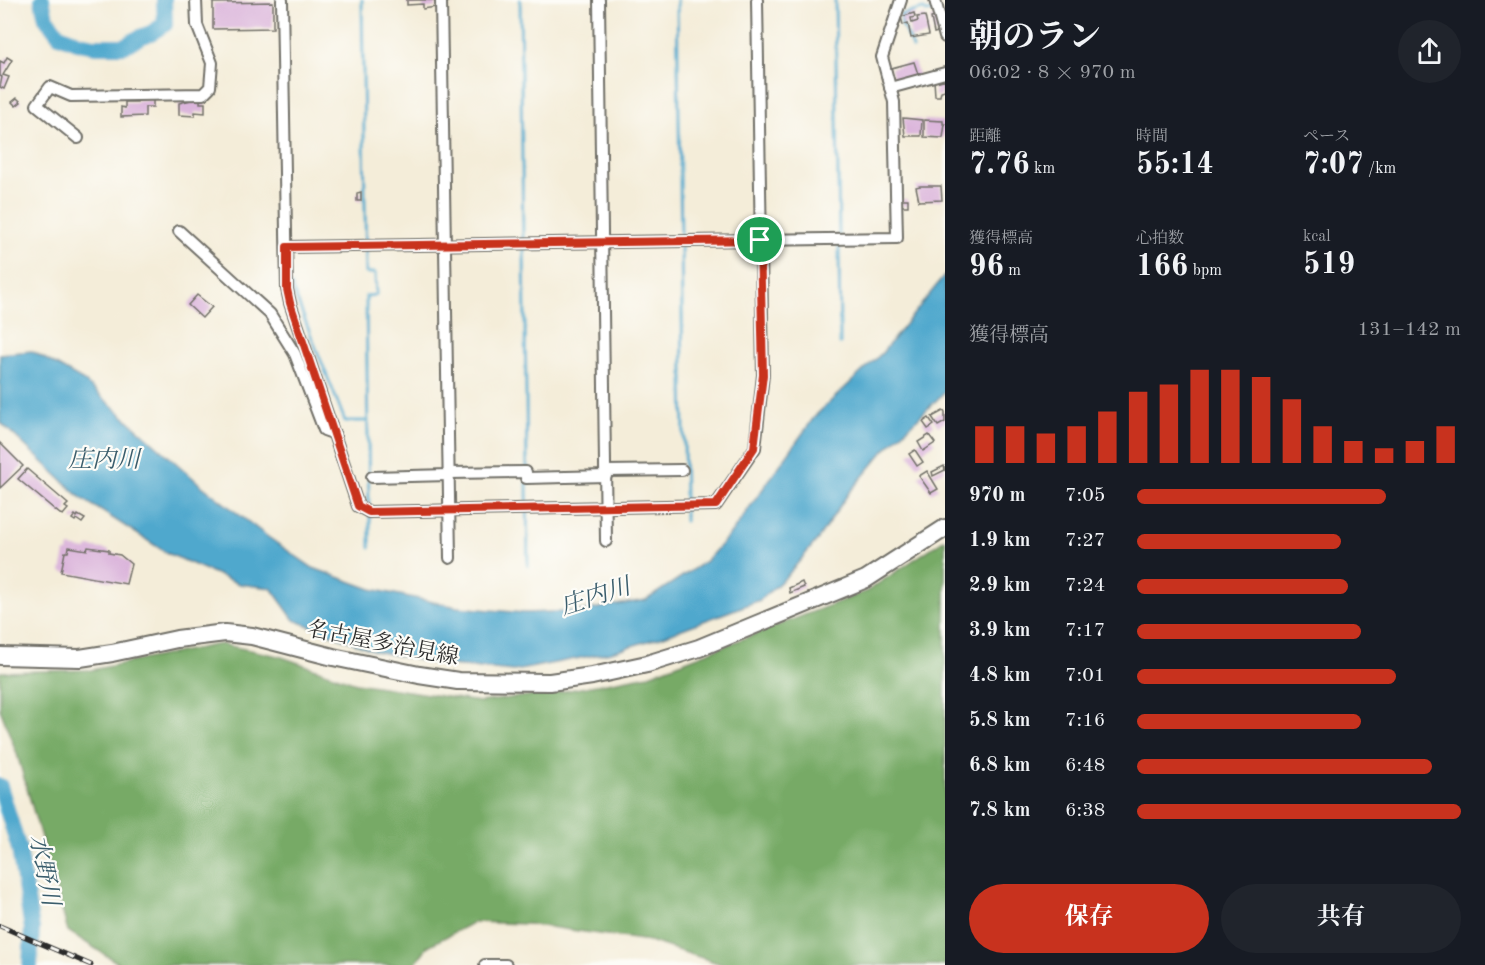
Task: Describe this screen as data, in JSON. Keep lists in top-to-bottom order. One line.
{"streets":{"main road":["名古屋多治見線"]},"water":["庄内川","水野川"],"page":{"heading":["朝のラン","06:02 · 8 × 970 m"],"stats":[["距離","7.76 km"],["時間","55:14"],["ペース","7:07 /km"],["獲得標高","96 m"],["心拍数","166 bpm"],["kcal","519"]],"chart":["獲得標高","131–142 m"],"list":[{"name":"970 m","note":"7:05"},{"name":"1.9 km","note":"7:27"},{"name":"2.9 km","note":"7:24"},{"name":"3.9 km","note":"7:17"},{"name":"4.8 km","note":"7:01"},{"name":"5.8 km","note":"7:16"},{"name":"6.8 km","note":"6:48"},{"name":"7.8 km","note":"6:38"}],"buttons":["保存","共有"]}}
